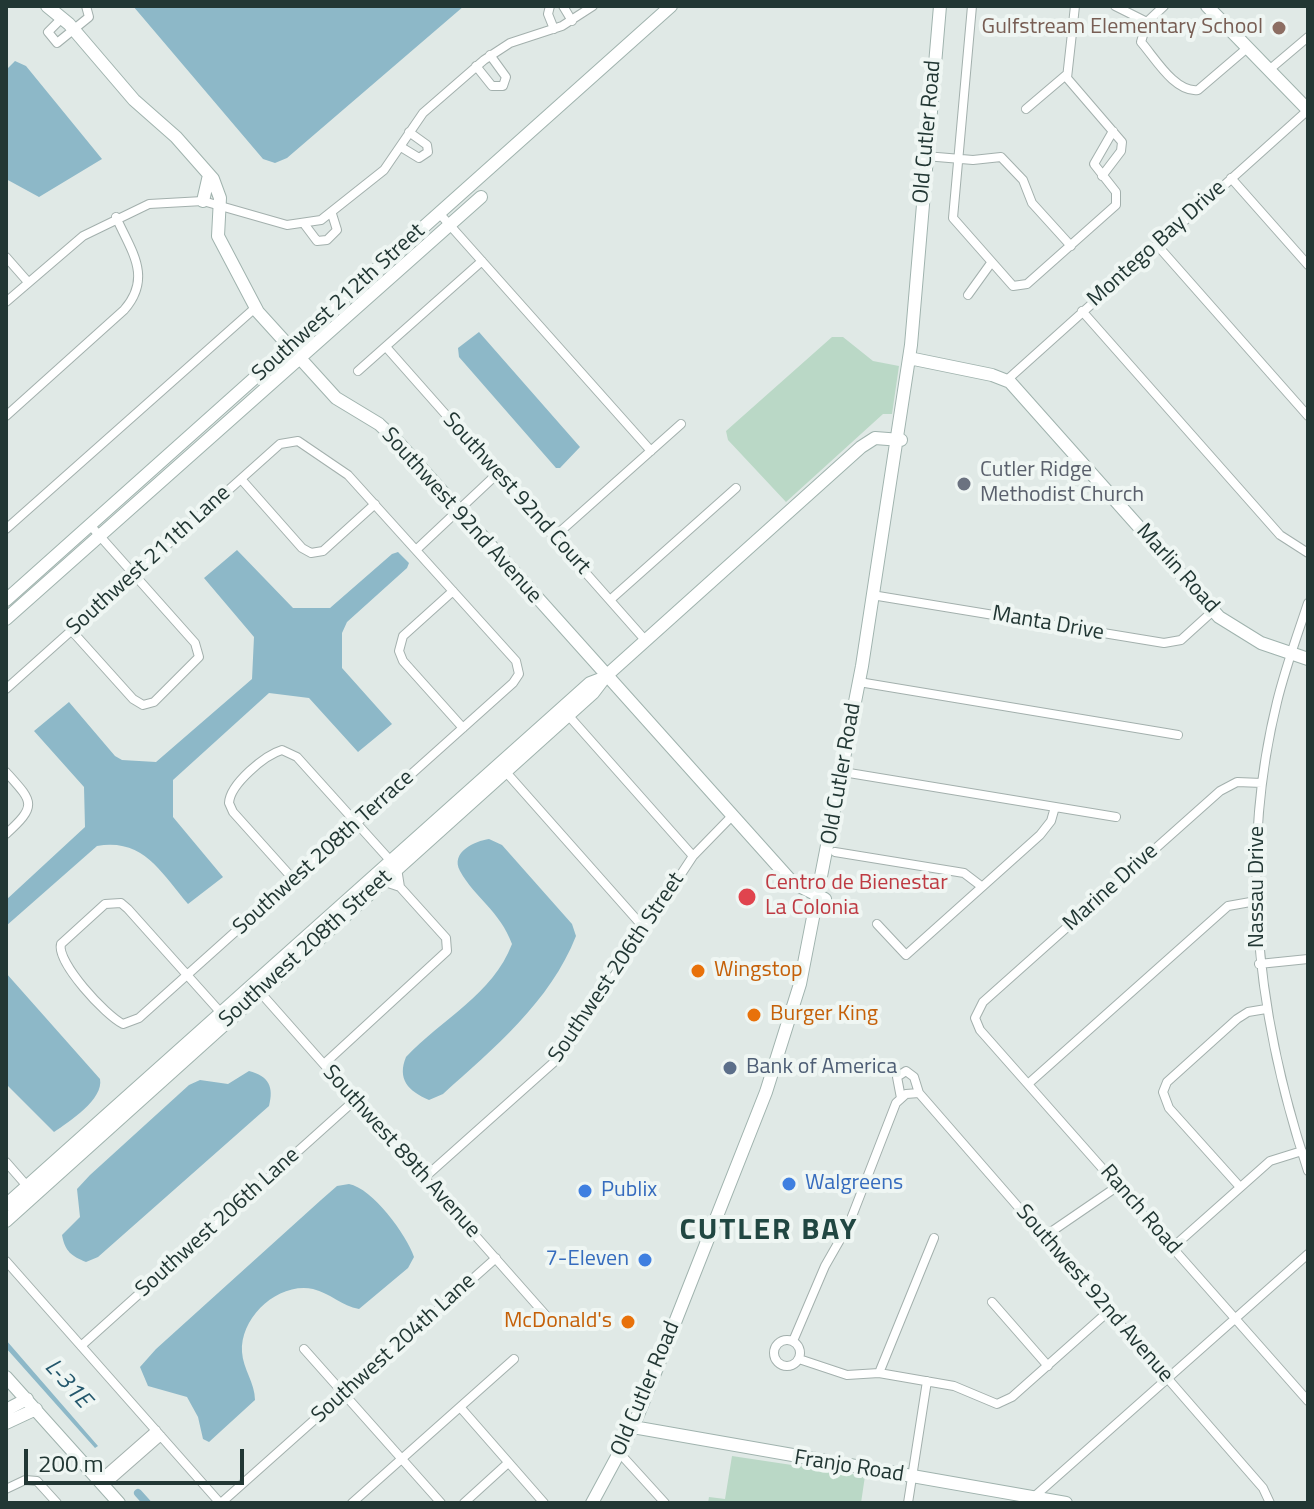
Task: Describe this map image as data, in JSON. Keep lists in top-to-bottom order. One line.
{"streets":{"street":["Old Cutler Road","Montego Bay Drive","Southwest 212th Street","Southwest 92nd Court","Southwest 92nd Avenue","Southwest 211th Lane","Marlin Road","Manta Drive","Southwest 208th Terrace","Nassau Drive","Marine Drive","Southwest 208th Street","Southwest 206th Street","Southwest 89th Avenue","Ranch Road","Southwest 206th Lane","Southwest 204th Lane","Franjo Road"]},"crossings":[["Old Cutler Road","Southwest 92nd Avenue"],["Old Cutler Road","Manta Drive"],["Old Cutler Road","Southwest 208th Street"],["Old Cutler Road","Franjo Road"],["Montego Bay Drive","Marlin Road"],["Southwest 212th Street","Southwest 92nd Avenue"],["Southwest 92nd Court","Southwest 208th Street"],["Southwest 92nd Avenue","Southwest 208th Street"],["Southwest 92nd Avenue","Southwest 206th Street"],["Marlin Road","Manta Drive"],["Marlin Road","Nassau Drive"],["Nassau Drive","Marine Drive"],["Marine Drive","Ranch Road"],["Southwest 208th Street","Southwest 89th Avenue"],["Southwest 206th Street","Southwest 89th Avenue"],["Southwest 89th Avenue","Southwest 206th Lane"],["Southwest 89th Avenue","Southwest 204th Lane"]],"districts":["CUTLER BAY"],"water":["L-31E"],"places":["Gulfstream Elementary School","Cutler Ridge Methodist Church","Centro de Bienestar La Colonia","Wingstop","Burger King","Bank of America","Walgreens","Publix","7-Eleven","McDonald's"],"scale_bar":"200 m"}
